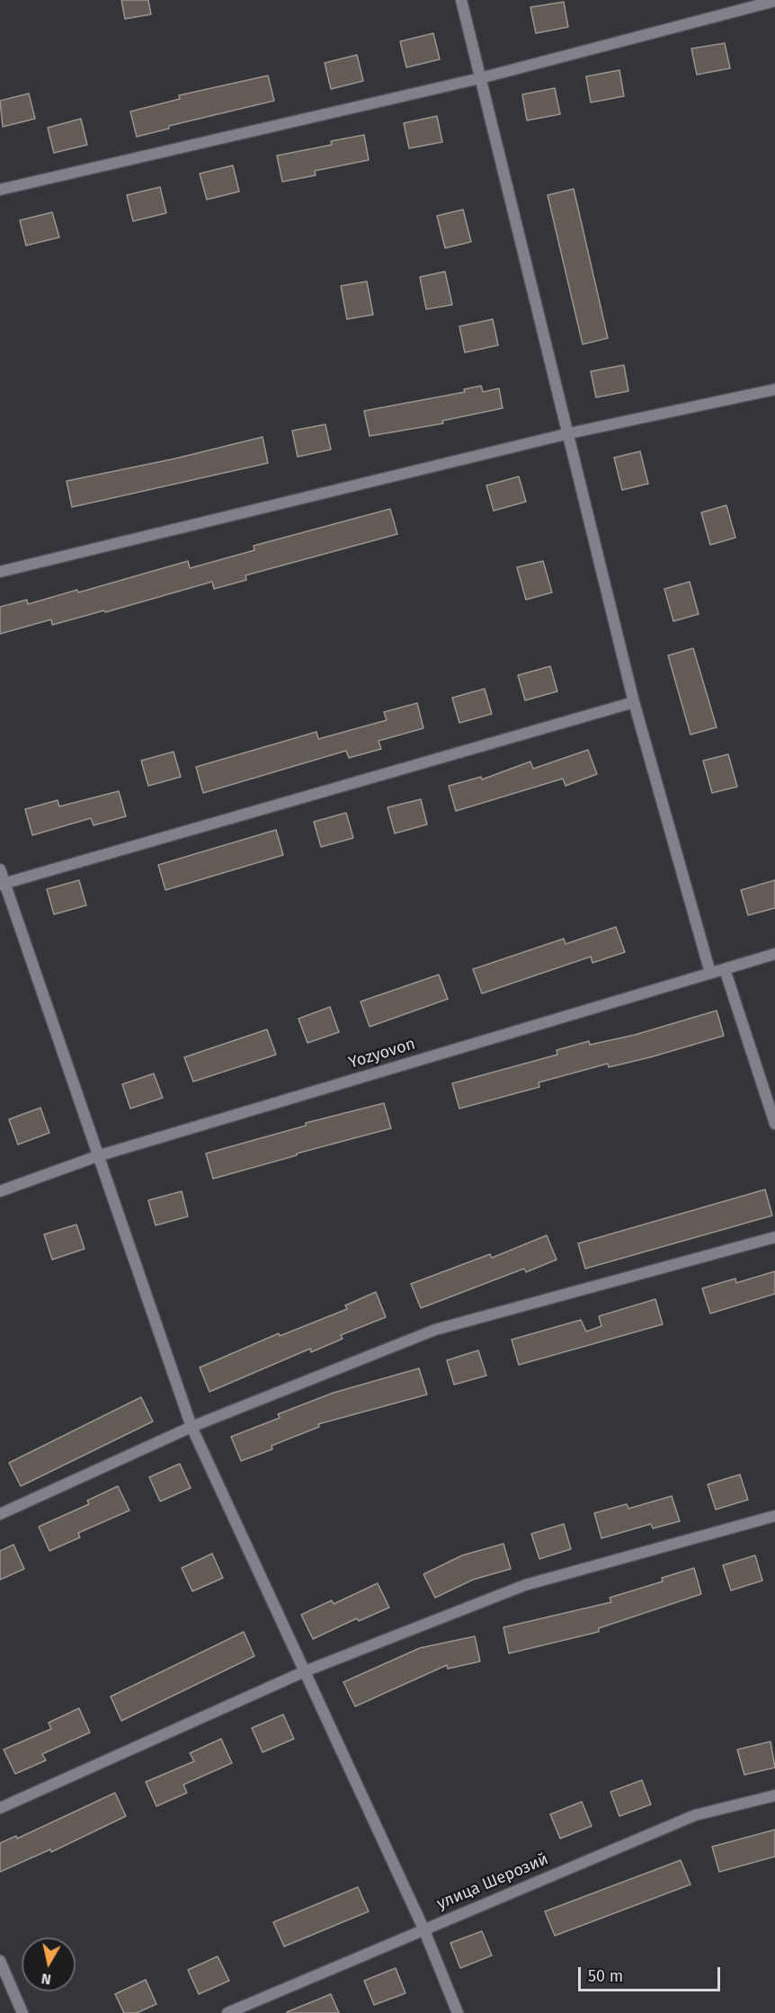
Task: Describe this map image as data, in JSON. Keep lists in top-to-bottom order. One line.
{"streets":{"street":["Yozyovon","улица Шерозий"]},"scale_bar":"50 m","north":"bottom"}
